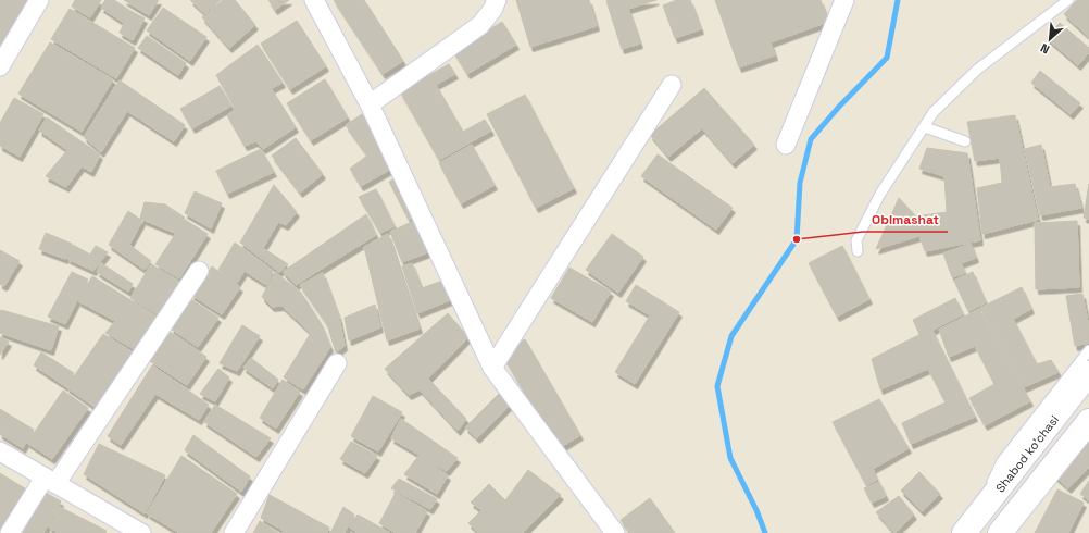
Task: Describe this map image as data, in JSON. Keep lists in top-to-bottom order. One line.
{"streets":{"main road":["Shabod ko'chasi"]},"places":["Obimashat"],"north":"bottom left"}
